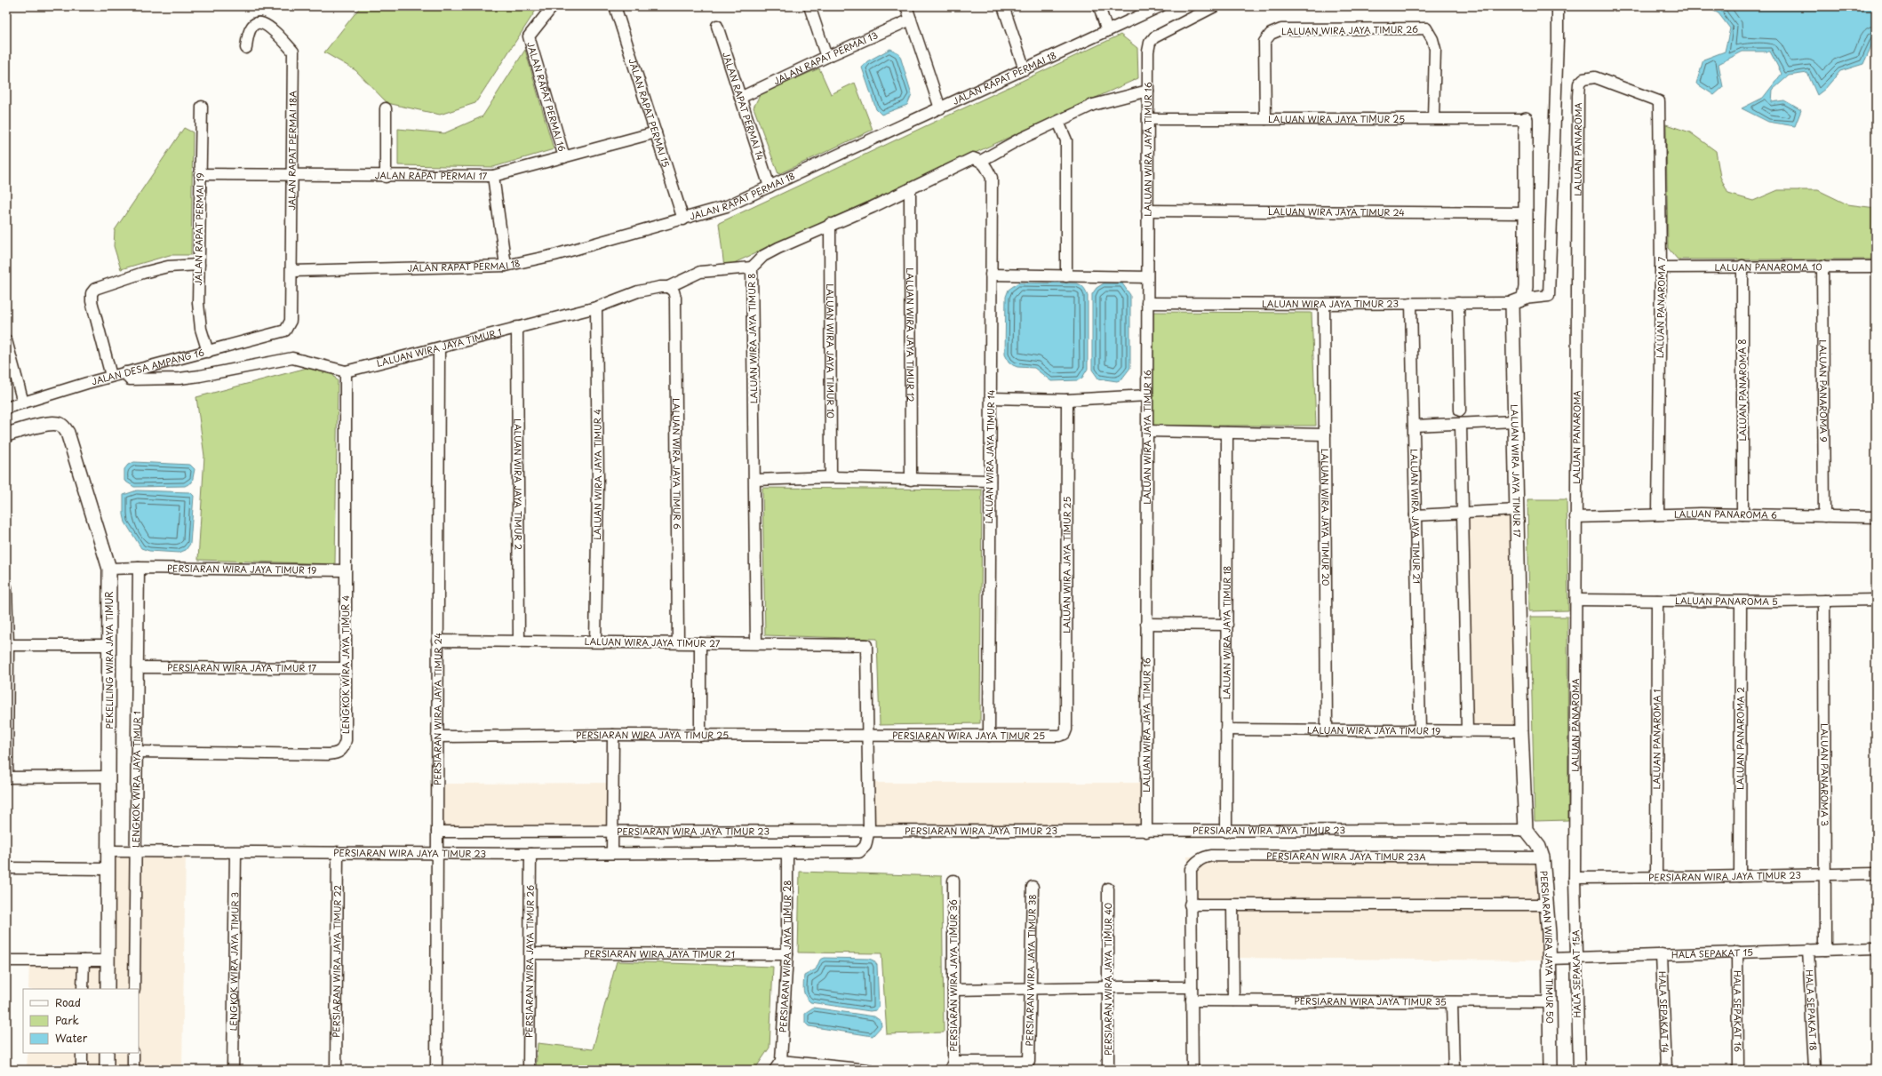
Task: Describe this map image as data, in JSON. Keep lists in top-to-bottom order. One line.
{"streets":{"street":["LALUAN WIRA JAYA TIMUR 26","JALAN RAPAT PERMAI 13","JALAN RAPAT PERMAI 18","JALAN RAPAT PERMAI 16","JALAN RAPAT PERMAI 14","JALAN RAPAT PERMAI 15","LALUAN WIRA JAYA TIMUR 25","LALUAN WIRA JAYA TIMUR 16","LALUAN PANAROMA","JALAN RAPAT PERMAI 18A","JALAN RAPAT PERMAI 17","LALUAN WIRA JAYA TIMUR 24","JALAN RAPAT PERMAI 19","LALUAN PANAROMA 10","LALUAN WIRA JAYA TIMUR 23","LALUAN PANAROMA 7","LALUAN WIRA JAYA TIMUR 12","LALUAN WIRA JAYA TIMUR 8","LALUAN WIRA JAYA TIMUR 1","LALUAN WIRA JAYA TIMUR 10","JALAN DESA AMPANG 16","LALUAN PANAROMA 8","LALUAN PANAROMA 9","LALUAN WIRA JAYA TIMUR 14","LALUAN WIRA JAYA TIMUR 6","LALUAN WIRA JAYA TIMUR 17","LALUAN WIRA JAYA TIMUR 4","LALUAN WIRA JAYA TIMUR 2","LALUAN PANAROMA 6","LALUAN WIRA JAYA TIMUR 21","LALUAN WIRA JAYA TIMUR 20","PERSIARAN WIRA JAYA TIMUR 19","LALUAN PANAROMA 5","LALUAN WIRA JAYA TIMUR 18","LALUAN WIRA JAYA TIMUR 27","PEKELILING WIRA JAYA TIMUR","LENGKOK WIRA JAYA TIMUR 4","PERSIARAN WIRA JAYA TIMUR 17","PERSIARAN WIRA JAYA TIMUR 24","LALUAN WIRA JAYA TIMUR 19","PERSIARAN WIRA JAYA TIMUR 25","LALUAN PANAROMA 2","LALUAN PANAROMA 1","LALUAN PANAROMA 3","LENGKOK WIRA JAYA TIMUR 1","PERSIARAN WIRA JAYA TIMUR 23","PERSIARAN WIRA JAYA TIMUR 23A","PERSIARAN WIRA JAYA TIMUR 50","HALA SEPAKAT 15","PERSIARAN WIRA JAYA TIMUR 21","PERSIARAN WIRA JAYA TIMUR 28","LENGKOK WIRA JAYA TIMUR 3","PERSIARAN WIRA JAYA TIMUR 22","PERSIARAN WIRA JAYA TIMUR 26","PERSIARAN WIRA JAYA TIMUR 38","HALA SEPAKAT 15A","PERSIARAN WIRA JAYA TIMUR 36","PERSIARAN WIRA JAYA TIMUR 40","PERSIARAN WIRA JAYA TIMUR 35","HALA SEPAKAT 18","HALA SEPAKAT 16","HALA SEPAKAT 14"]},"crossings":[["LALUAN WIRA JAYA TIMUR 26","LALUAN WIRA JAYA TIMUR 25"],["JALAN RAPAT PERMAI 13","JALAN RAPAT PERMAI 14"],["JALAN RAPAT PERMAI 18","JALAN RAPAT PERMAI 14"],["JALAN RAPAT PERMAI 18","JALAN RAPAT PERMAI 15"],["JALAN RAPAT PERMAI 18","JALAN RAPAT PERMAI 18A"],["JALAN RAPAT PERMAI 16","JALAN RAPAT PERMAI 17"],["JALAN RAPAT PERMAI 15","JALAN RAPAT PERMAI 17"],["LALUAN WIRA JAYA TIMUR 25","LALUAN WIRA JAYA TIMUR 16"],["LALUAN WIRA JAYA TIMUR 25","LALUAN WIRA JAYA TIMUR 17"],["LALUAN WIRA JAYA TIMUR 25","PERSIARAN WIRA JAYA TIMUR 25"],["LALUAN WIRA JAYA TIMUR 16","LALUAN WIRA JAYA TIMUR 24"],["LALUAN WIRA JAYA TIMUR 16","LALUAN WIRA JAYA TIMUR 23"],["LALUAN WIRA JAYA TIMUR 16","PERSIARAN WIRA JAYA TIMUR 23"],["LALUAN PANAROMA","LALUAN PANAROMA 7"],["LALUAN PANAROMA","LALUAN PANAROMA 6"],["LALUAN PANAROMA","LALUAN PANAROMA 5"],["LALUAN PANAROMA","PERSIARAN WIRA JAYA TIMUR 23"],["LALUAN PANAROMA","HALA SEPAKAT 15A"],["JALAN RAPAT PERMAI 18A","JALAN RAPAT PERMAI 17"],["JALAN RAPAT PERMAI 18A","JALAN DESA AMPANG 16"],["JALAN RAPAT PERMAI 17","JALAN RAPAT PERMAI 19"],["LALUAN WIRA JAYA TIMUR 24","LALUAN WIRA JAYA TIMUR 17"],["JALAN RAPAT PERMAI 19","JALAN DESA AMPANG 16"],["LALUAN PANAROMA 10","LALUAN PANAROMA 7"],["LALUAN PANAROMA 10","LALUAN PANAROMA 8"],["LALUAN PANAROMA 10","LALUAN PANAROMA 9"],["LALUAN WIRA JAYA TIMUR 23","LALUAN WIRA JAYA TIMUR 17"],["LALUAN WIRA JAYA TIMUR 23","LALUAN WIRA JAYA TIMUR 21"],["LALUAN WIRA JAYA TIMUR 23","LALUAN WIRA JAYA TIMUR 20"],["LALUAN PANAROMA 7","LALUAN PANAROMA 6"],["LALUAN WIRA JAYA TIMUR 12","LALUAN WIRA JAYA TIMUR 8"],["LALUAN WIRA JAYA TIMUR 8","LALUAN WIRA JAYA TIMUR 1"],["LALUAN WIRA JAYA TIMUR 8","LALUAN WIRA JAYA TIMUR 10"],["LALUAN WIRA JAYA TIMUR 8","LALUAN WIRA JAYA TIMUR 14"],["LALUAN WIRA JAYA TIMUR 8","LALUAN WIRA JAYA TIMUR 27"],["LALUAN WIRA JAYA TIMUR 1","JALAN DESA AMPANG 16"],["LALUAN WIRA JAYA TIMUR 1","LALUAN WIRA JAYA TIMUR 6"],["LALUAN WIRA JAYA TIMUR 1","LALUAN WIRA JAYA TIMUR 4"],["LALUAN WIRA JAYA TIMUR 1","LALUAN WIRA JAYA TIMUR 2"],["LALUAN WIRA JAYA TIMUR 1","LENGKOK WIRA JAYA TIMUR 4"],["LALUAN WIRA JAYA TIMUR 1","PERSIARAN WIRA JAYA TIMUR 24"],["LALUAN PANAROMA 8","LALUAN PANAROMA 6"],["LALUAN PANAROMA 9","LALUAN PANAROMA 6"],["LALUAN WIRA JAYA TIMUR 14","PERSIARAN WIRA JAYA TIMUR 25"],["LALUAN WIRA JAYA TIMUR 6","LALUAN WIRA JAYA TIMUR 27"],["LALUAN WIRA JAYA TIMUR 17","LALUAN WIRA JAYA TIMUR 19"],["LALUAN WIRA JAYA TIMUR 17","PERSIARAN WIRA JAYA TIMUR 23"],["LALUAN WIRA JAYA TIMUR 17","PERSIARAN WIRA JAYA TIMUR 50"],["LALUAN WIRA JAYA TIMUR 4","LALUAN WIRA JAYA TIMUR 27"],["LALUAN WIRA JAYA TIMUR 2","LALUAN WIRA JAYA TIMUR 27"],["LALUAN WIRA JAYA TIMUR 21","LALUAN WIRA JAYA TIMUR 19"],["LALUAN WIRA JAYA TIMUR 20","LALUAN WIRA JAYA TIMUR 19"],["PERSIARAN WIRA JAYA TIMUR 19","PEKELILING WIRA JAYA TIMUR"],["PERSIARAN WIRA JAYA TIMUR 19","LENGKOK WIRA JAYA TIMUR 4"],["PERSIARAN WIRA JAYA TIMUR 19","LENGKOK WIRA JAYA TIMUR 1"],["LALUAN PANAROMA 5","LALUAN PANAROMA 2"],["LALUAN PANAROMA 5","LALUAN PANAROMA 1"],["LALUAN PANAROMA 5","LALUAN PANAROMA 3"],["LALUAN WIRA JAYA TIMUR 18","LALUAN WIRA JAYA TIMUR 19"],["LALUAN WIRA JAYA TIMUR 18","PERSIARAN WIRA JAYA TIMUR 23"],["LALUAN WIRA JAYA TIMUR 27","PERSIARAN WIRA JAYA TIMUR 24"],["LALUAN WIRA JAYA TIMUR 27","PERSIARAN WIRA JAYA TIMUR 25"],["PEKELILING WIRA JAYA TIMUR","PERSIARAN WIRA JAYA TIMUR 23"],["LENGKOK WIRA JAYA TIMUR 4","PERSIARAN WIRA JAYA TIMUR 17"],["LENGKOK WIRA JAYA TIMUR 4","LENGKOK WIRA JAYA TIMUR 1"],["PERSIARAN WIRA JAYA TIMUR 17","LENGKOK WIRA JAYA TIMUR 1"],["PERSIARAN WIRA JAYA TIMUR 24","PERSIARAN WIRA JAYA TIMUR 25"],["PERSIARAN WIRA JAYA TIMUR 24","PERSIARAN WIRA JAYA TIMUR 23"],["LALUAN PANAROMA 2","PERSIARAN WIRA JAYA TIMUR 23"],["LALUAN PANAROMA 1","PERSIARAN WIRA JAYA TIMUR 23"],["LALUAN PANAROMA 3","PERSIARAN WIRA JAYA TIMUR 23"],["LALUAN PANAROMA 3","HALA SEPAKAT 15"],["LENGKOK WIRA JAYA TIMUR 1","PERSIARAN WIRA JAYA TIMUR 23"],["PERSIARAN WIRA JAYA TIMUR 23","PERSIARAN WIRA JAYA TIMUR 50"],["PERSIARAN WIRA JAYA TIMUR 23","PERSIARAN WIRA JAYA TIMUR 28"],["PERSIARAN WIRA JAYA TIMUR 23","LENGKOK WIRA JAYA TIMUR 3"],["PERSIARAN WIRA JAYA TIMUR 23","PERSIARAN WIRA JAYA TIMUR 22"],["PERSIARAN WIRA JAYA TIMUR 23","PERSIARAN WIRA JAYA TIMUR 26"],["PERSIARAN WIRA JAYA TIMUR 23","HALA SEPAKAT 15A"],["PERSIARAN WIRA JAYA TIMUR 23A","PERSIARAN WIRA JAYA TIMUR 50"],["PERSIARAN WIRA JAYA TIMUR 23A","PERSIARAN WIRA JAYA TIMUR 35"],["PERSIARAN WIRA JAYA TIMUR 50","HALA SEPAKAT 15"],["PERSIARAN WIRA JAYA TIMUR 50","PERSIARAN WIRA JAYA TIMUR 35"],["HALA SEPAKAT 15","HALA SEPAKAT 15A"],["HALA SEPAKAT 15","HALA SEPAKAT 18"],["HALA SEPAKAT 15","HALA SEPAKAT 16"],["HALA SEPAKAT 15","HALA SEPAKAT 14"],["PERSIARAN WIRA JAYA TIMUR 21","PERSIARAN WIRA JAYA TIMUR 28"],["PERSIARAN WIRA JAYA TIMUR 21","PERSIARAN WIRA JAYA TIMUR 26"],["PERSIARAN WIRA JAYA TIMUR 38","PERSIARAN WIRA JAYA TIMUR 36"]],"legend":["Road","Park","Water"]}
